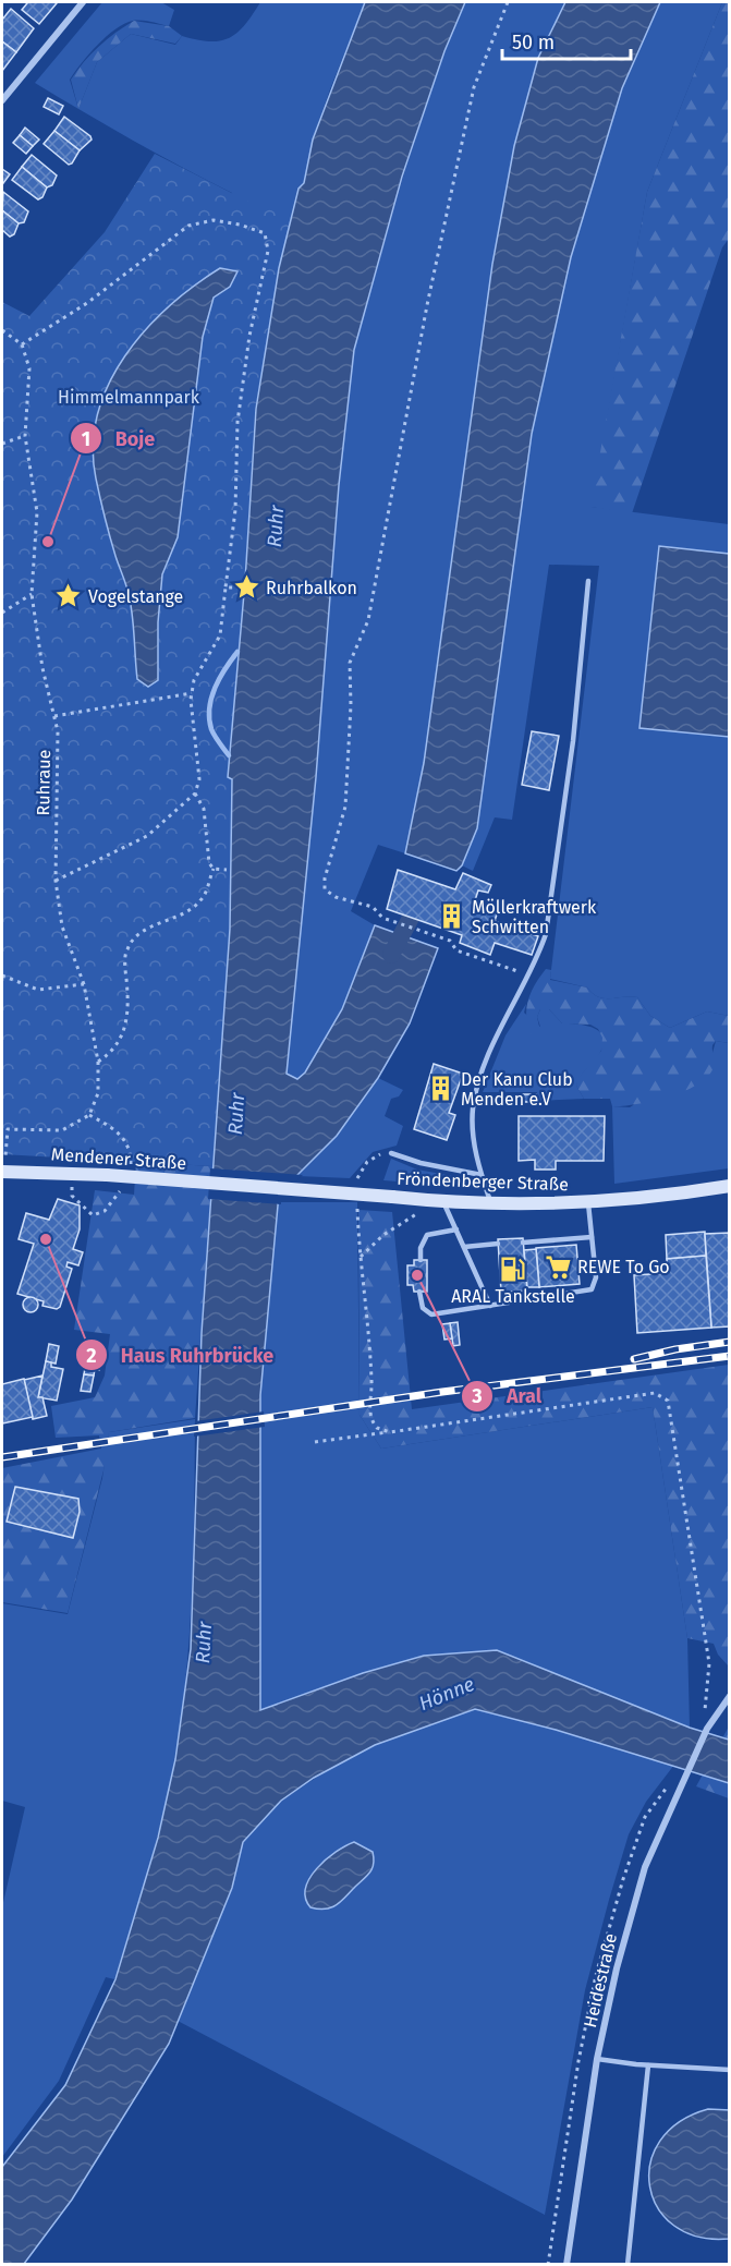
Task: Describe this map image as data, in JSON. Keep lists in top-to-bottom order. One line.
{"streets":{"main road":["Mendener Straße","Fröndenberger Straße"],"street":["Heidestraße"],"path":["Ruhraue"]},"crossings":[["Mendener Straße","Fröndenberger Straße"]],"water":["Ruhr","Hönne"],"parks":["Himmelmannpark"],"places":{"other":["Boje","Haus Ruhrbrücke","Aral"],"place":["Ruhrbalkon","Vogelstange"],"building":["Möllerkraftwerk Schwitten","Der Kanu Club Menden e.V"],"supermarket":["REWE To Go"],"fuel station":["ARAL Tankstelle"]},"scale_bar":"50 m"}
